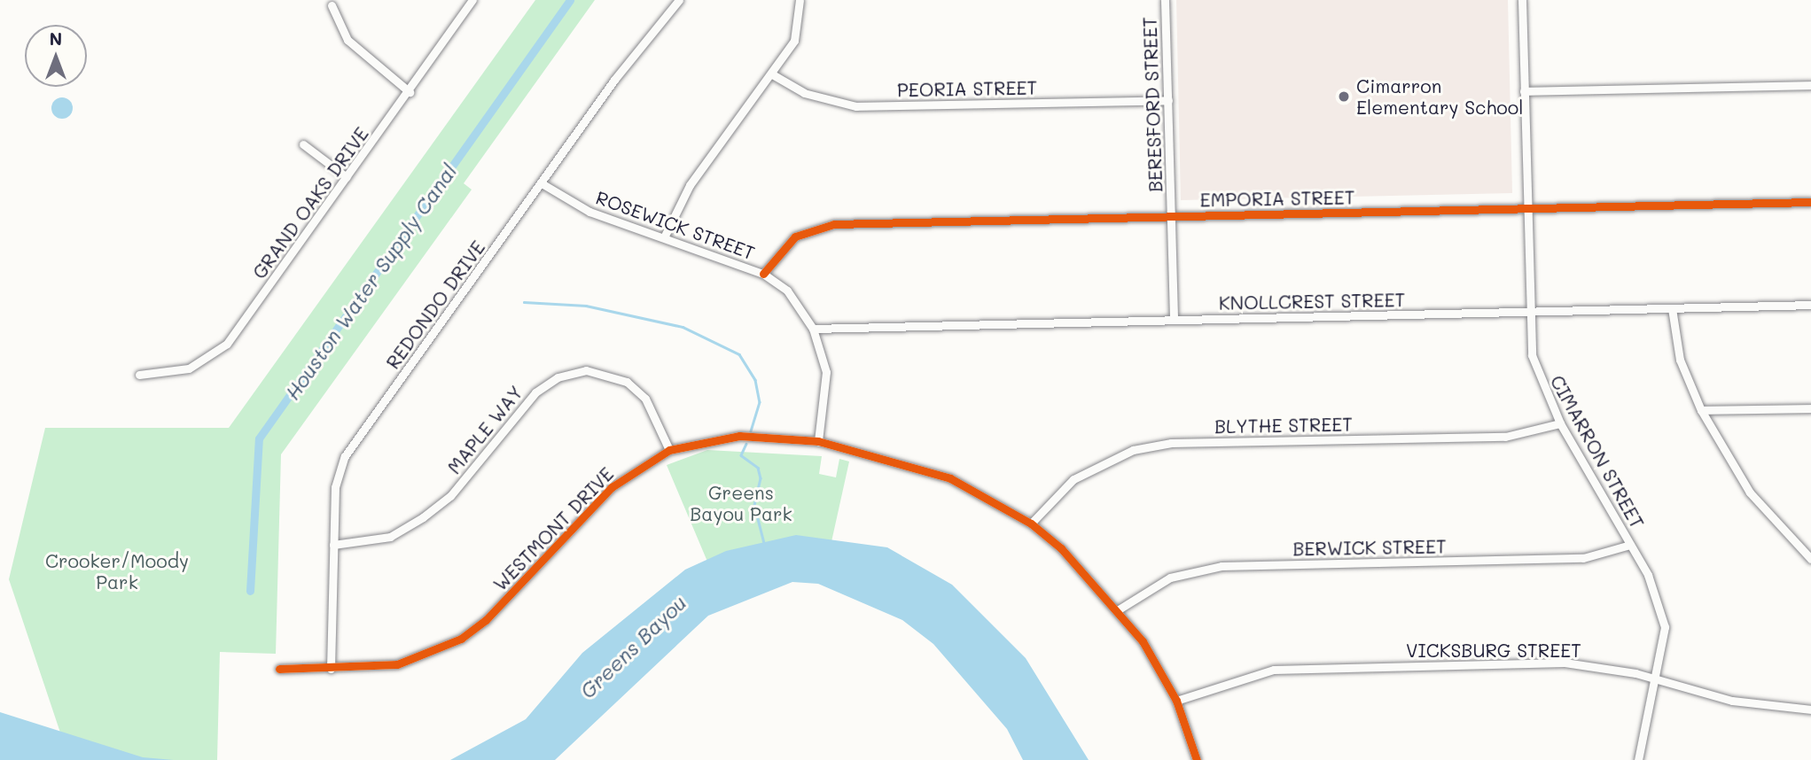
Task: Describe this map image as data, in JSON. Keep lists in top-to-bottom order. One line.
{"streets":{"street":["PEORIA STREET","BERESFORD STREET","EMPORIA STREET","GRAND OAKS DRIVE","ROSEWICK STREET","KNOLLCREST STREET","REDONDO DRIVE","BLYTHE STREET","MAPLE WAY","CIMARRON STREET","WESTMONT DRIVE","BERWICK STREET","VICKSBURG STREET"]},"crossings":[["PEORIA STREET","BERESFORD STREET"],["BERESFORD STREET","EMPORIA STREET"],["BERESFORD STREET","KNOLLCREST STREET"],["EMPORIA STREET","ROSEWICK STREET"],["EMPORIA STREET","CIMARRON STREET"],["ROSEWICK STREET","KNOLLCREST STREET"],["ROSEWICK STREET","REDONDO DRIVE"],["ROSEWICK STREET","WESTMONT DRIVE"],["KNOLLCREST STREET","CIMARRON STREET"],["REDONDO DRIVE","MAPLE WAY"],["REDONDO DRIVE","WESTMONT DRIVE"],["BLYTHE STREET","CIMARRON STREET"],["BLYTHE STREET","WESTMONT DRIVE"],["MAPLE WAY","WESTMONT DRIVE"],["CIMARRON STREET","BERWICK STREET"],["CIMARRON STREET","VICKSBURG STREET"],["WESTMONT DRIVE","BERWICK STREET"],["WESTMONT DRIVE","VICKSBURG STREET"]],"water":["Houston Water Supply Canal","Greens Bayou"],"parks":["Greens Bayou Park","Crooker/Moody Park"],"places":["Cimarron Elementary School"],"north":"top"}
